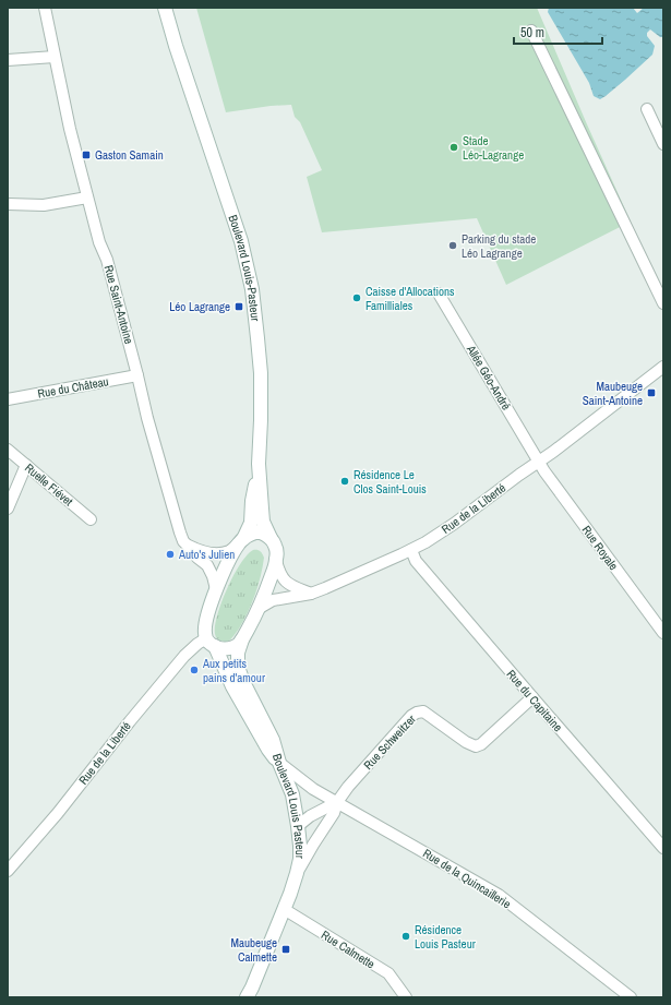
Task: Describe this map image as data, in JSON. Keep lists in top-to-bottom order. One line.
{"streets":{"main road":["Boulevard Louis-Pasteur","Boulevard Louis Pasteur"],"street":["Rue Saint-Antoine","Allée Géo-André","Rue du Château","Ruelle Fiévet","Rue de la Liberté","Rue Royale","Rue du Capitaine","Rue Schweitzer","Rue de la Quincaillerie","Rue Calmette"]},"crossings":[["Boulevard Louis-Pasteur","Boulevard Louis Pasteur"],["Rue Saint-Antoine","Rue du Château"],["Allée Géo-André","Rue de la Liberté"],["Allée Géo-André","Rue Royale"],["Rue de la Liberté","Rue Royale"],["Rue de la Liberté","Rue du Capitaine"],["Rue de la Liberté","Boulevard Louis Pasteur"],["Rue du Capitaine","Rue Schweitzer"],["Rue Schweitzer","Rue de la Quincaillerie"],["Boulevard Louis Pasteur","Rue de la Quincaillerie"],["Boulevard Louis Pasteur","Rue Calmette"]],"places":{"other":["Stade Léo-Lagrange","Parking du stade Léo Lagrange","Caisse d'Allocations Familliales","Résidence Le Clos Saint-Louis","Auto's Julien","Aux petits pains d'amour","Résidence Louis Pasteur"],"transit":["Gaston Samain","Léo Lagrange","Maubeuge Saint-Antoine","Maubeuge Calmette"]},"scale_bar":"50 m"}
